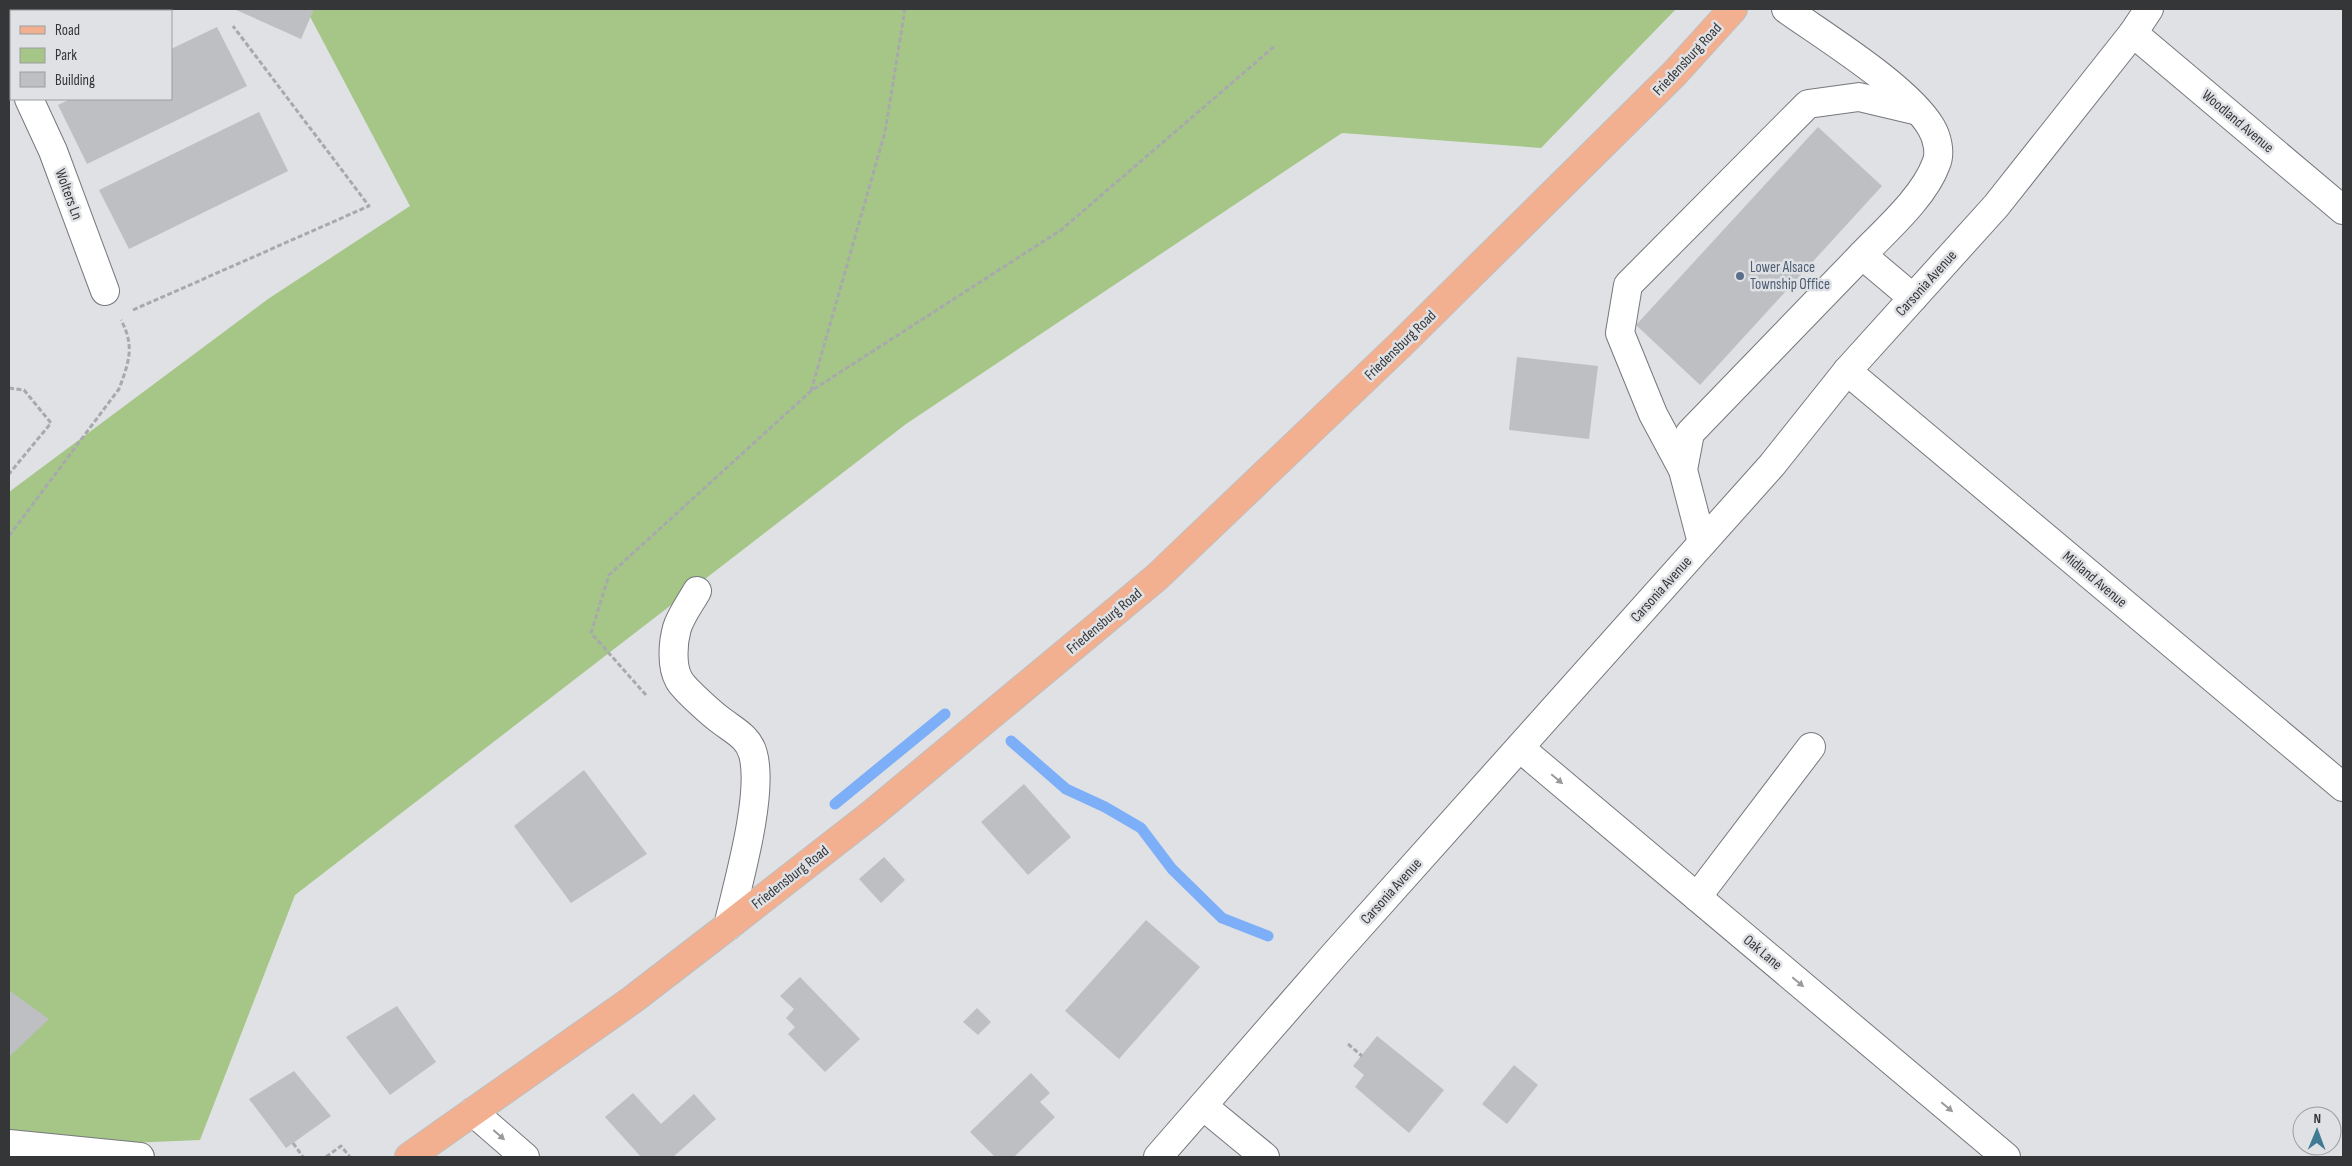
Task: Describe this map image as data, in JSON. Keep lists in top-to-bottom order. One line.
{"streets":{"main road":["Friedensburg Road"],"street":["Woodland Avenue","Wolters Ln","Carsonia Avenue","Midland Avenue","Oak Lane"]},"crossings":[["Woodland Avenue","Carsonia Avenue"],["Carsonia Avenue","Midland Avenue"],["Carsonia Avenue","Oak Lane"]],"one_way":["Oak Lane"],"places":["Lower Alsace Township Office"],"legend":["Road","Park","Building"],"north":"top"}
